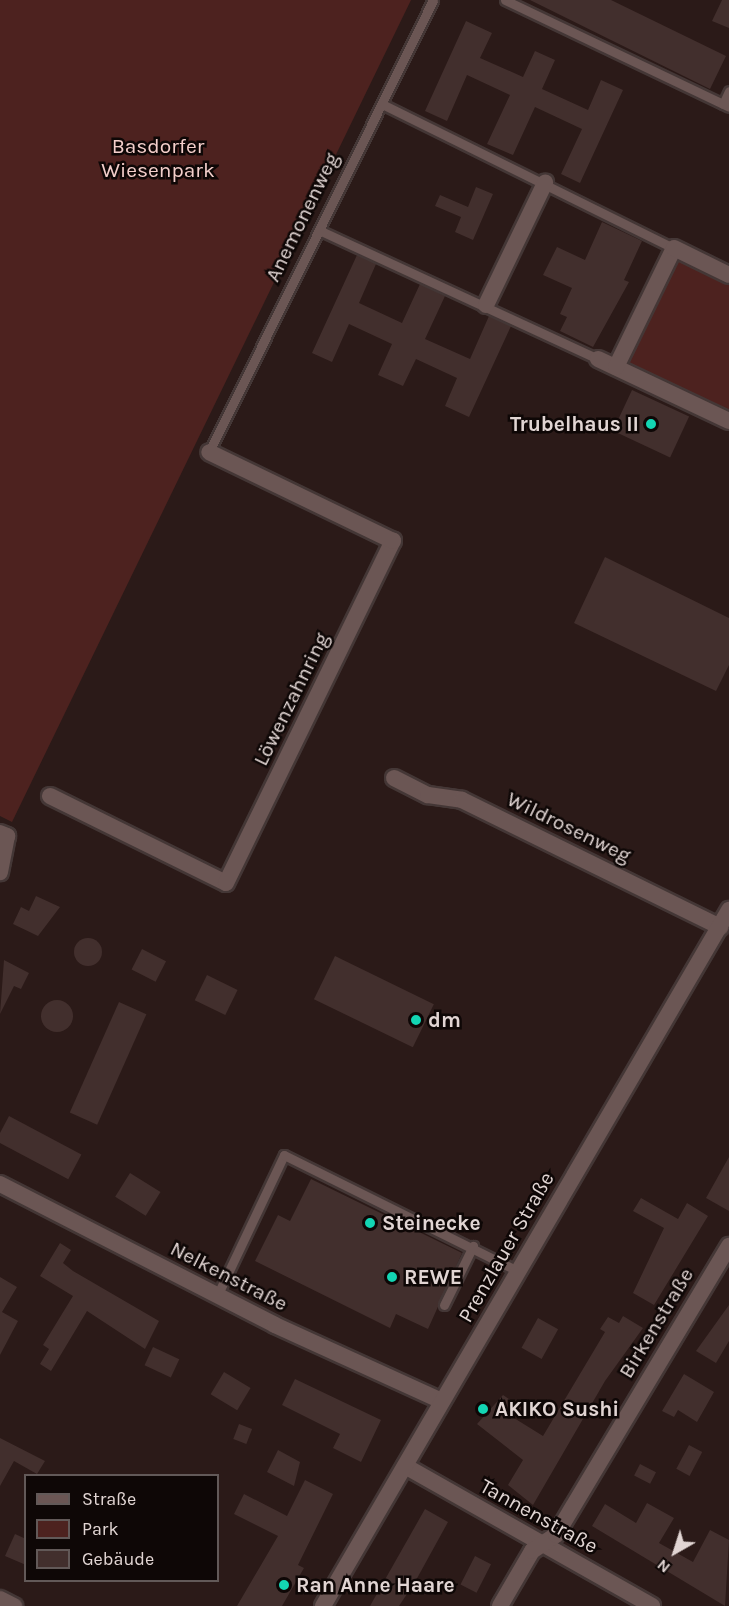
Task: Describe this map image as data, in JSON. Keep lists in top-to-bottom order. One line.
{"streets":{"street":["Löwenzahnring","Wildrosenweg","Prenzlauer Straße","Nelkenstraße","Birkenstraße","Tannenstraße"],"lane":["Anemonenweg"]},"crossings":[["Anemonenweg","Löwenzahnring"],["Wildrosenweg","Prenzlauer Straße"],["Prenzlauer Straße","Nelkenstraße"],["Prenzlauer Straße","Tannenstraße"],["Birkenstraße","Tannenstraße"]],"parks":["Basdorfer Wiesenpark"],"places":["Trubelhaus II","dm","Steinecke","REWE","AKIKO Sushi","Ran Anne Haare"],"legend":["Straße","Park","Gebäude"],"north":"bottom left"}
